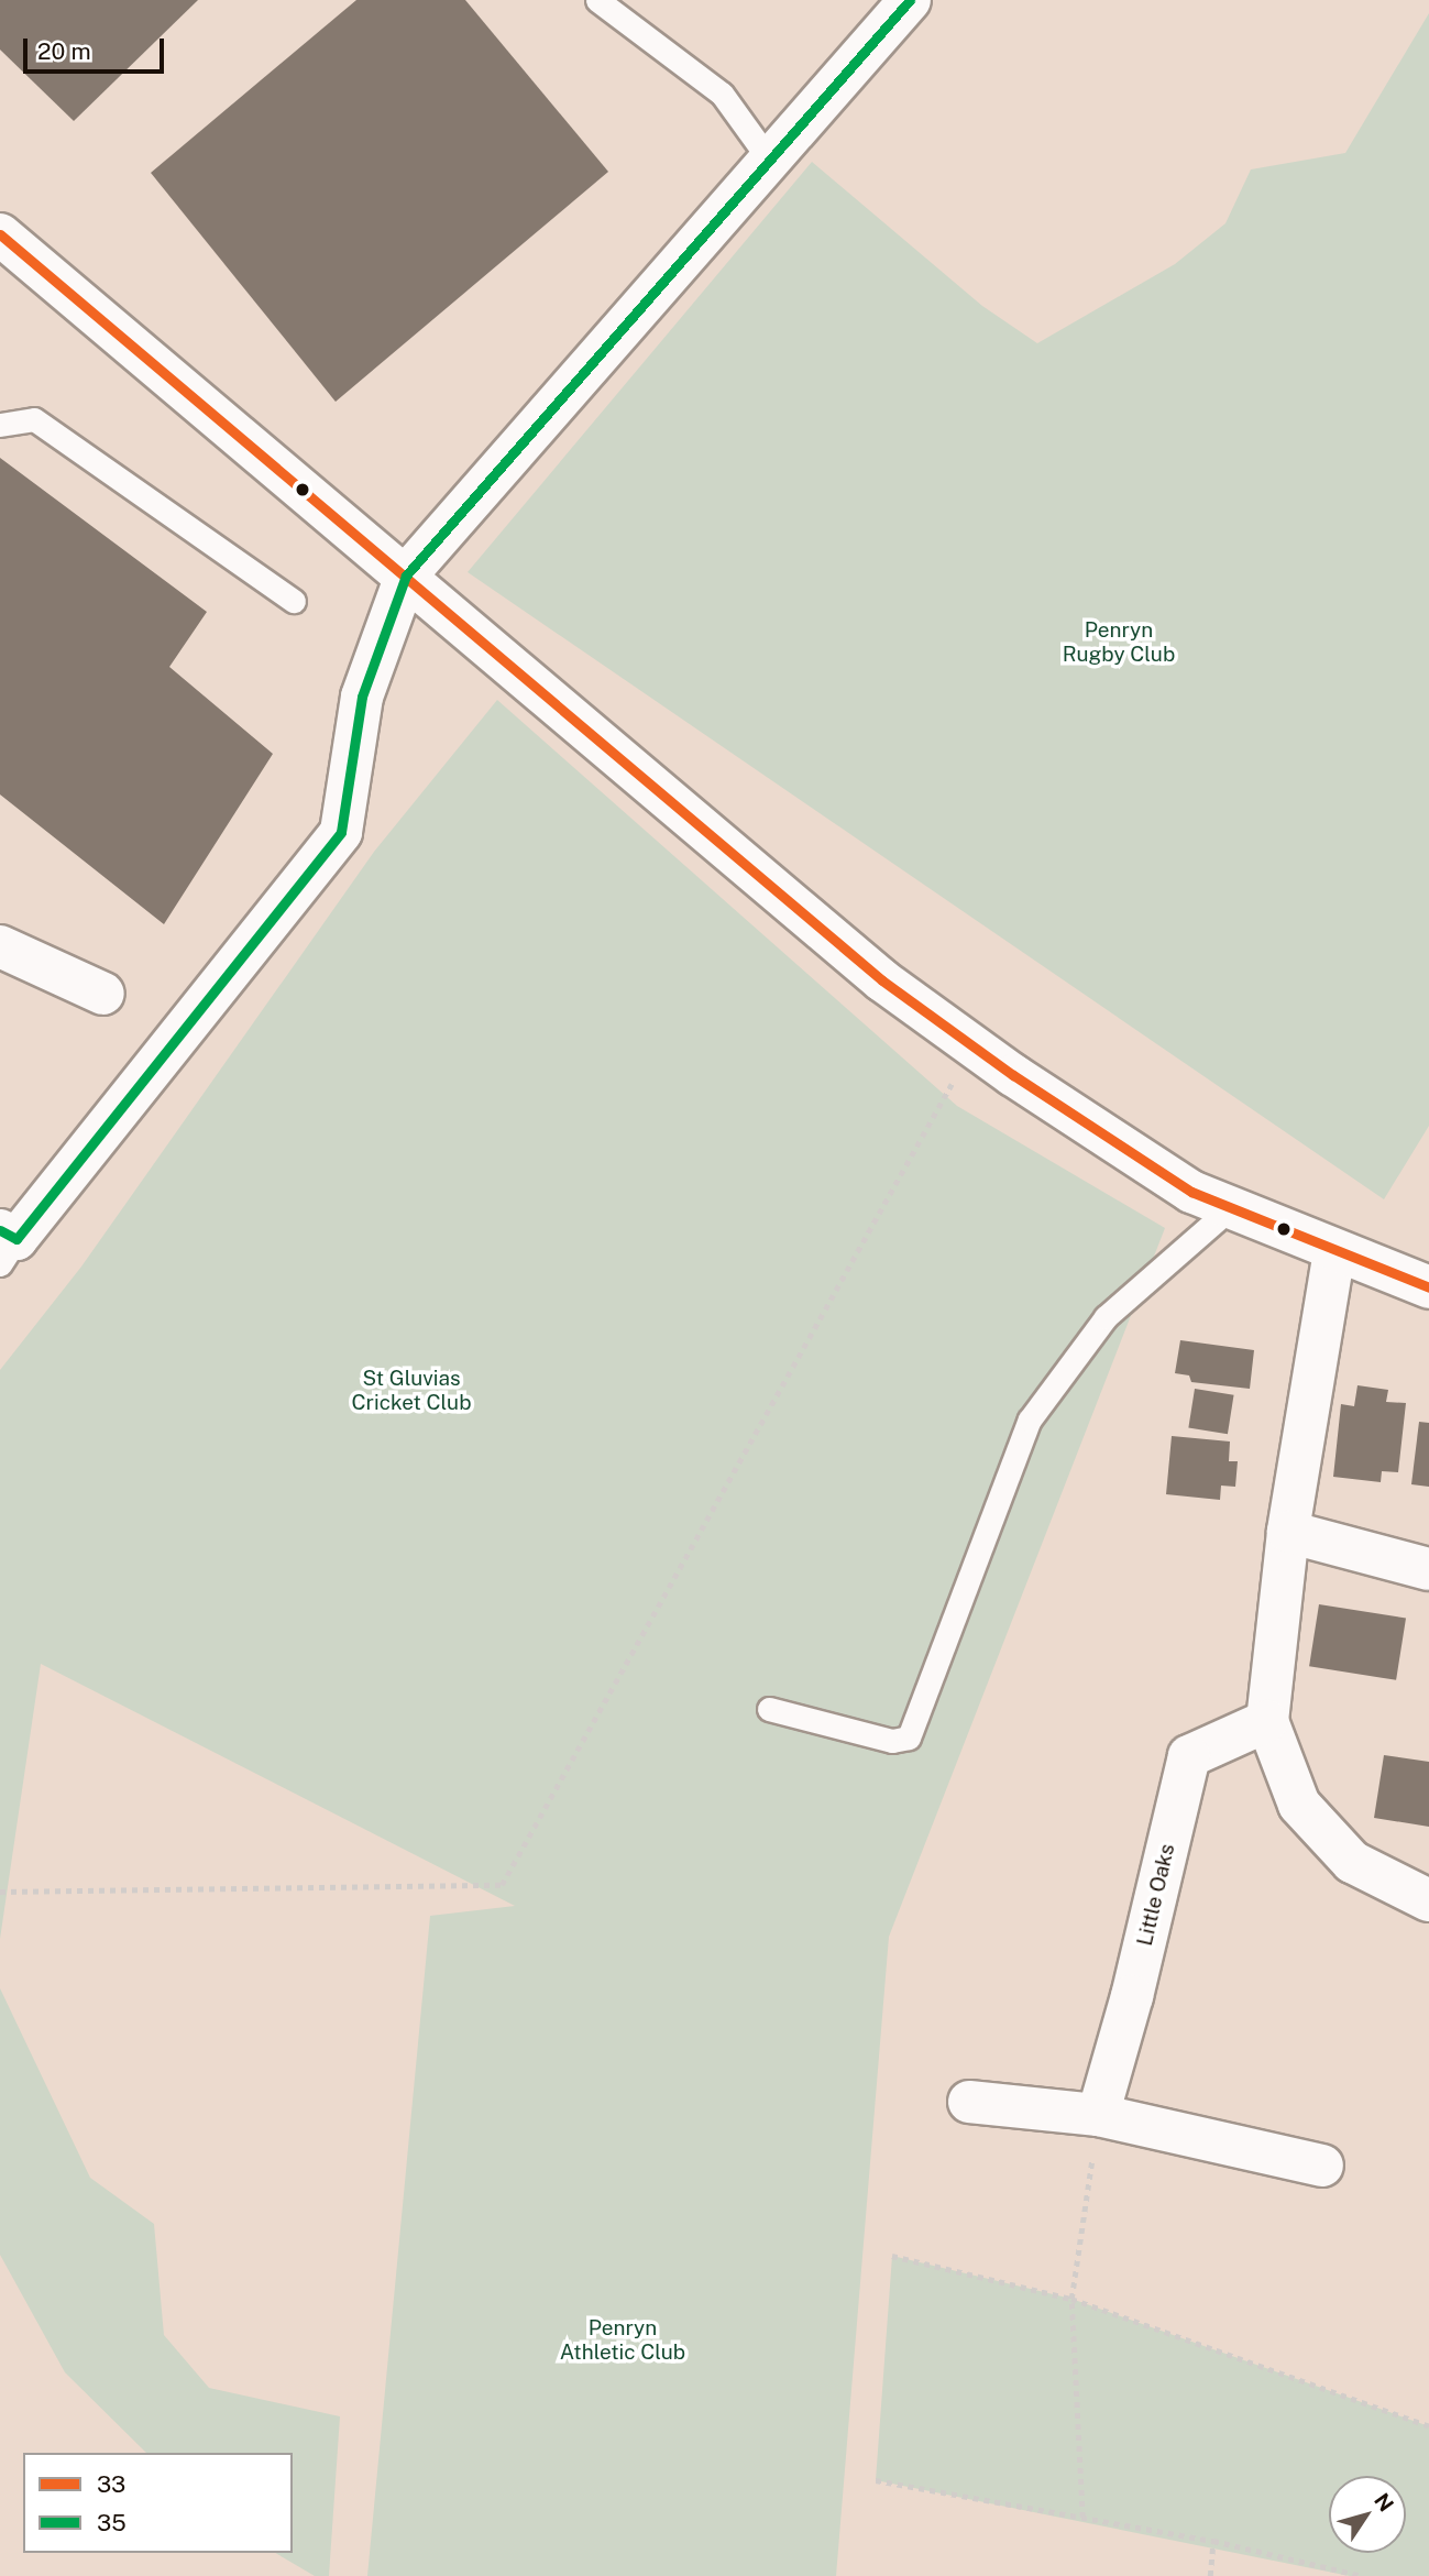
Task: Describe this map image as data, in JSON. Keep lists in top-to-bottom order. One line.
{"streets":{"street":["Little Oaks"]},"parks":["Penryn Rugby Club","St Gluvias Cricket Club","Penryn Athletic Club"],"lines":["transit line 35","transit line 33"],"legend":["33","35"],"scale_bar":"20 m","north":"top right"}
